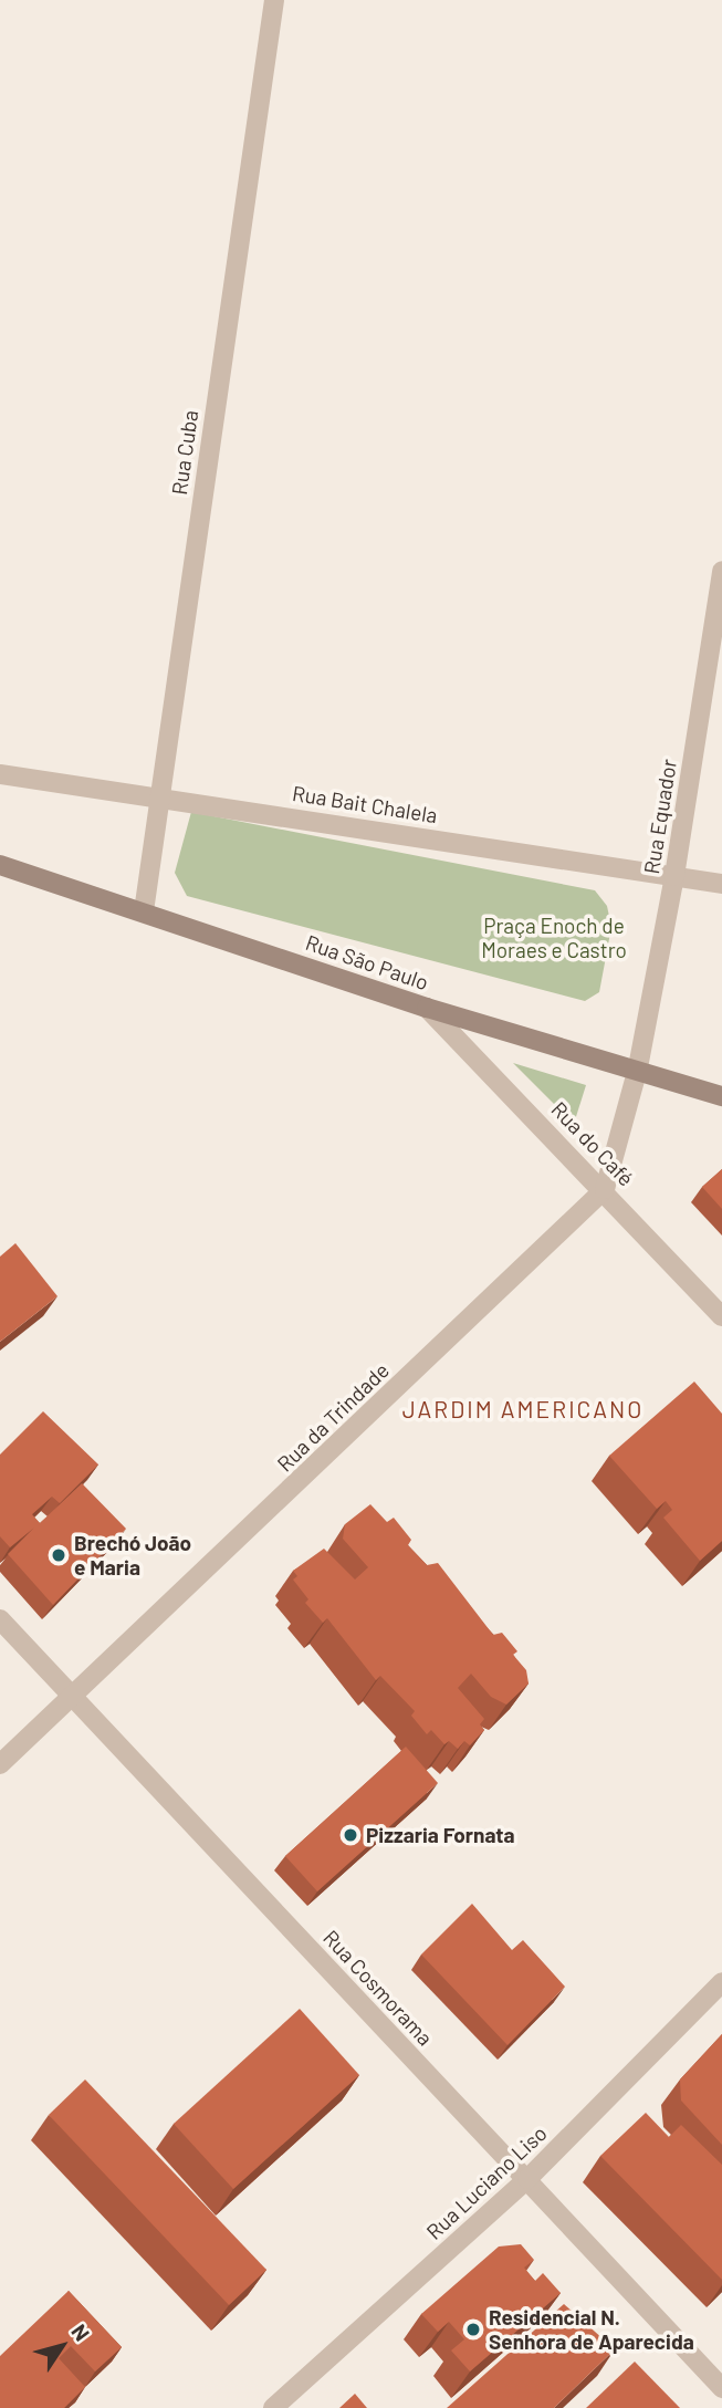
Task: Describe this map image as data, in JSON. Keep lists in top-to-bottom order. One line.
{"streets":{"main road":["Rua São Paulo"],"street":["Rua Cuba","Rua Bait Chalela","Rua Equador","Rua do Café","Rua da Trindade","Rua Cosmorama","Rua Luciano Liso"]},"crossings":[["Rua Cuba","Rua Bait Chalela"],["Rua Cuba","Rua São Paulo"],["Rua Bait Chalela","Rua Equador"],["Rua Equador","Rua São Paulo"],["Rua São Paulo","Rua do Café"],["Rua do Café","Rua da Trindade"],["Rua da Trindade","Rua Cosmorama"],["Rua Cosmorama","Rua Luciano Liso"]],"districts":["JARDIM AMERICANO"],"parks":["Praça Enoch de Moraes e Castro"],"places":["Brechó João e Maria","Pizzaria Fornata","Residencial N. Senhora de Aparecida"],"north":"top right"}
